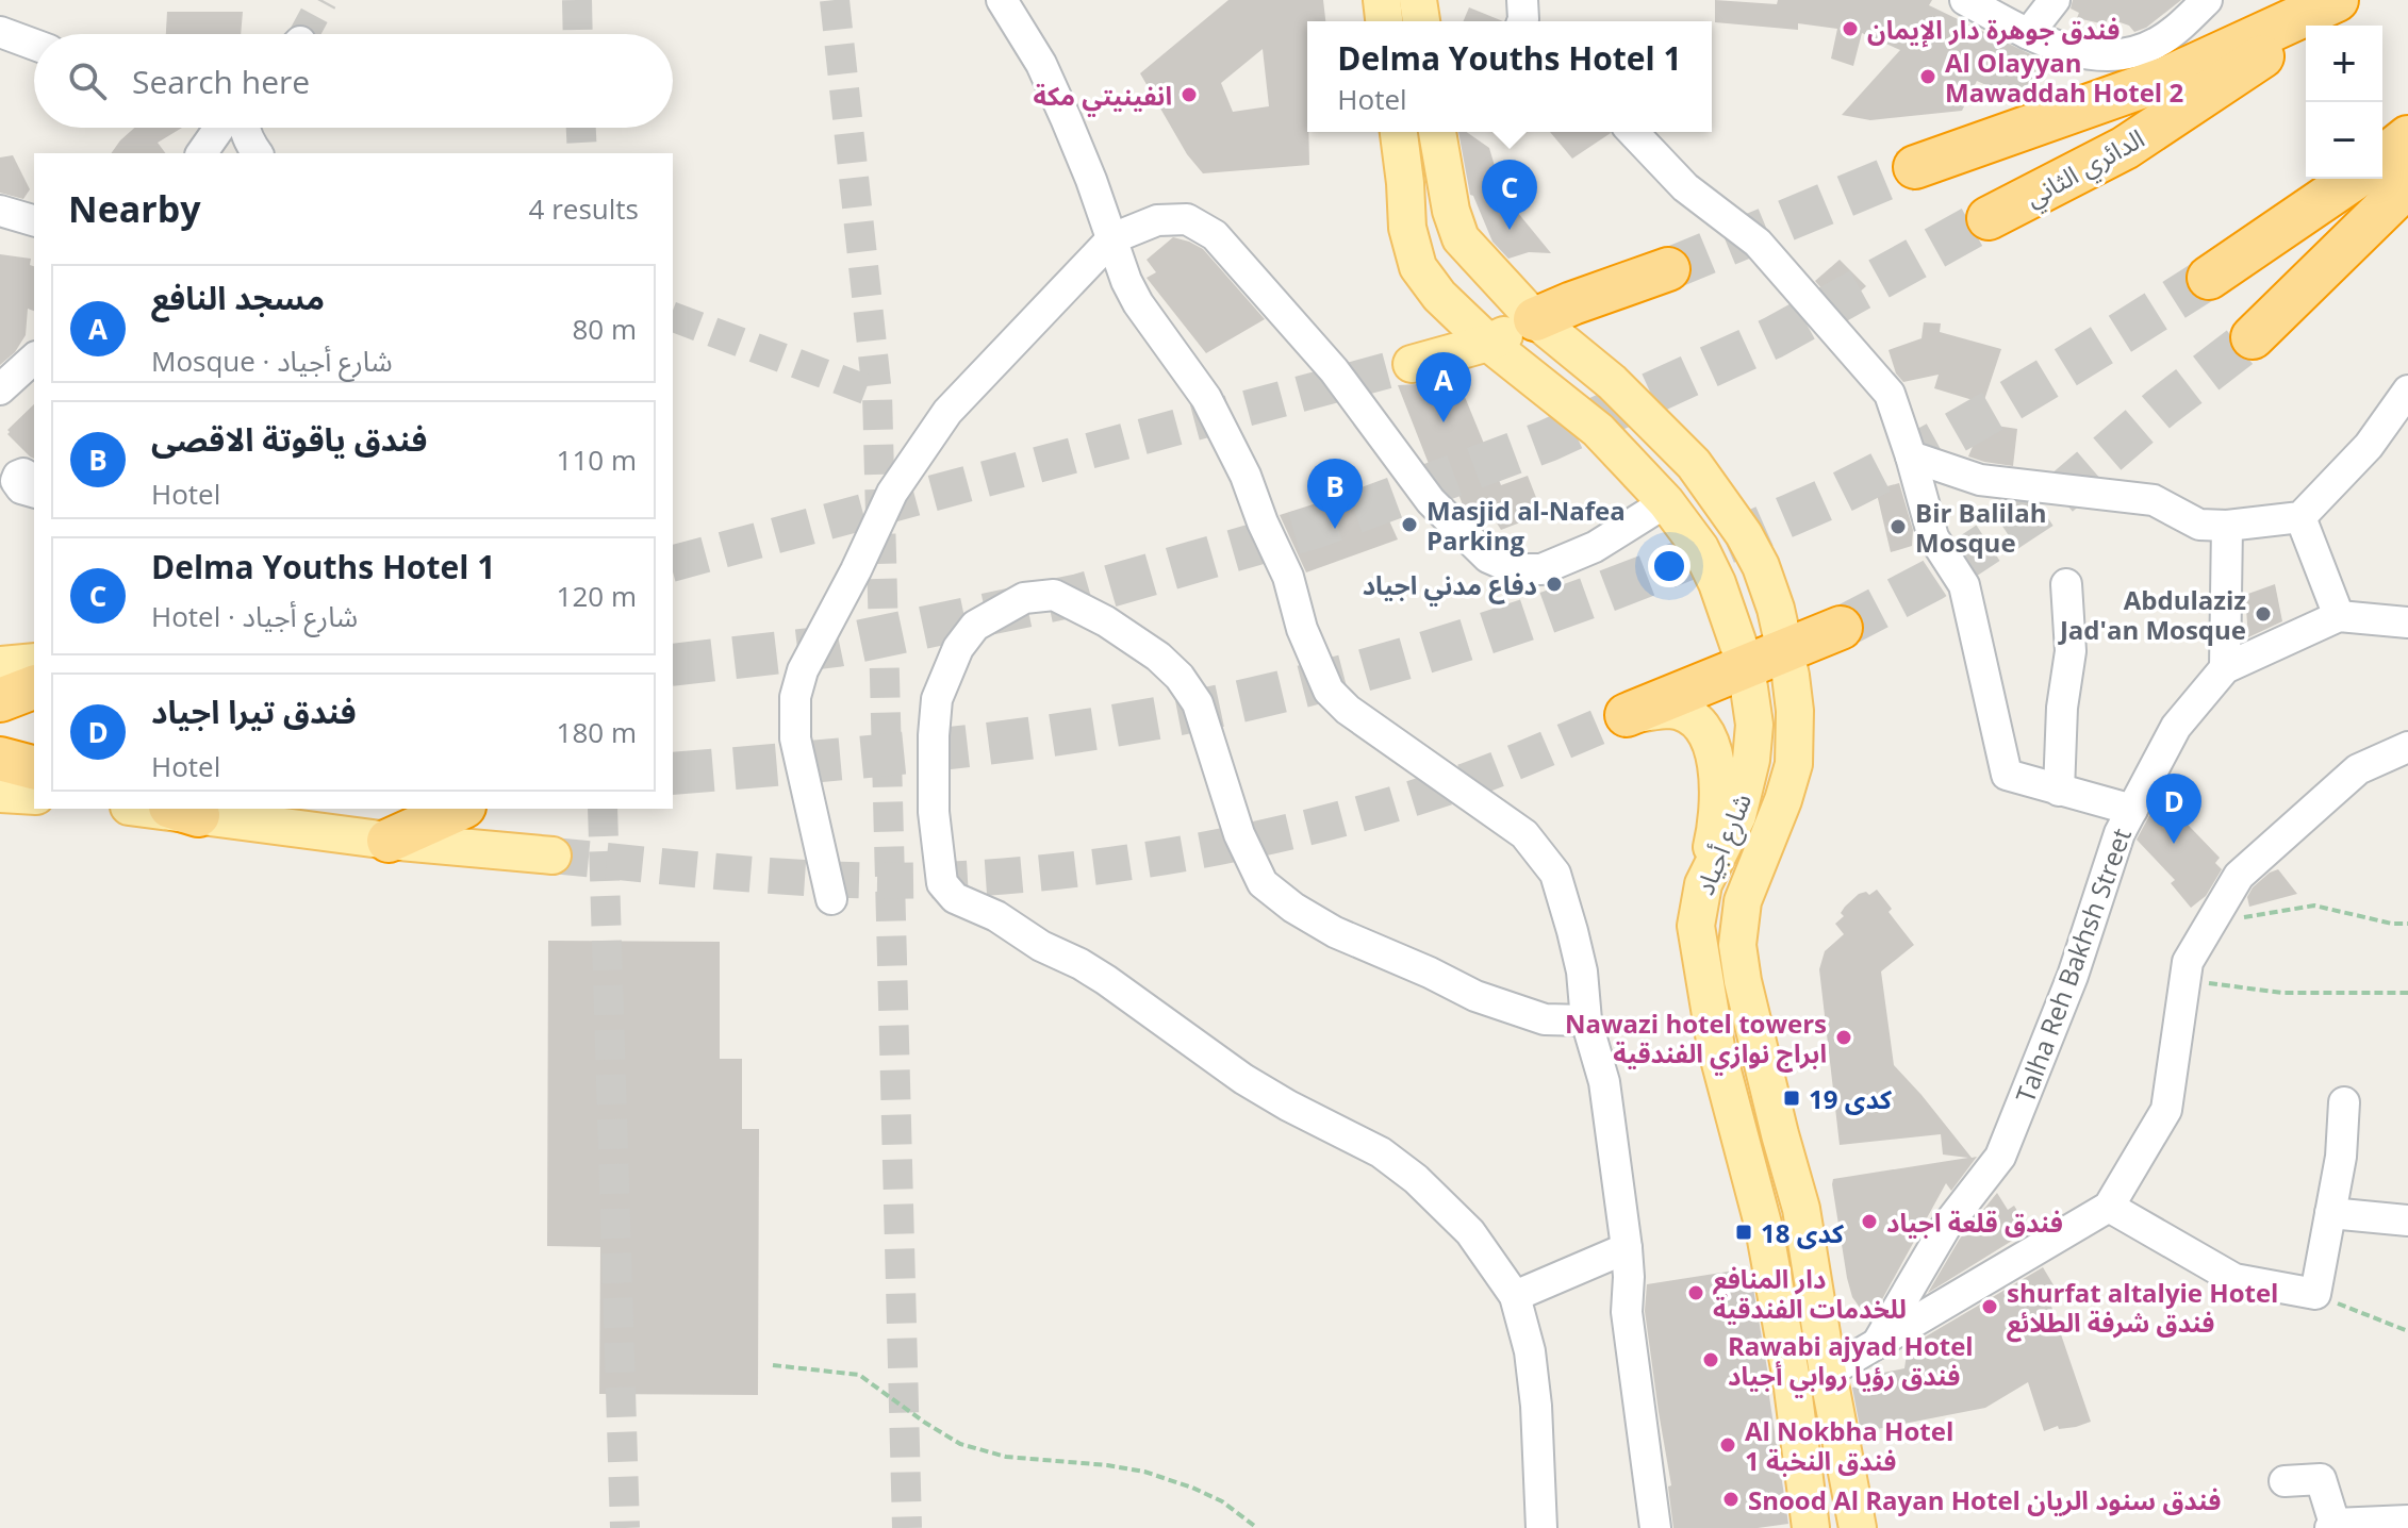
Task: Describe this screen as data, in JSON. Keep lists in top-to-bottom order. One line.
{"streets":{"highway":["الدائري الثاني"],"main road":["شارع أجياد"],"street":["Talha Reh Bakhsh Street"]},"places":{"other":["فندق جوهرة دار الإيمان","Al Olayyan Mawaddah Hotel 2","انفينيتي مكة","Masjid al-Nafea Parking","Bir Balilah Mosque","دفاع مدني اجياد","Abdulaziz Jad'an Mosque","Nawazi hotel towers ابراج نوازي الفندقية","فندق قلعة اجياد","دار المنافع للخدمات الفندقية","shurfat altalyie Hotel فندق شرفة الطلائع","Rawabi ajyad Hotel فندق رؤيا روابي أجياد","Al Nokbha Hotel 1 فندق النخبة","Snood Al Rayan Hotel فندق سنود الريان"],"transit":["كدى 19","كدى 18"]},"page":{"popup":["Delma Youths Hotel 1","Hotel"],"map_buttons":["+","−"],"search":"Search here","heading":["Nearby","4 results"],"pins":["C","A","B","D"],"list":[{"mark":"A","name":"مسجد النافع","note":"Mosque · شارع أجياد","value":"80 m"},{"mark":"B","name":"فندق ياقوتة الاقصى","note":"Hotel","value":"110 m"},{"mark":"C","name":"Delma Youths Hotel 1","note":"Hotel · شارع أجياد","value":"120 m"},{"mark":"D","name":"فندق تيرا اجياد","note":"Hotel","value":"180 m"}]}}
